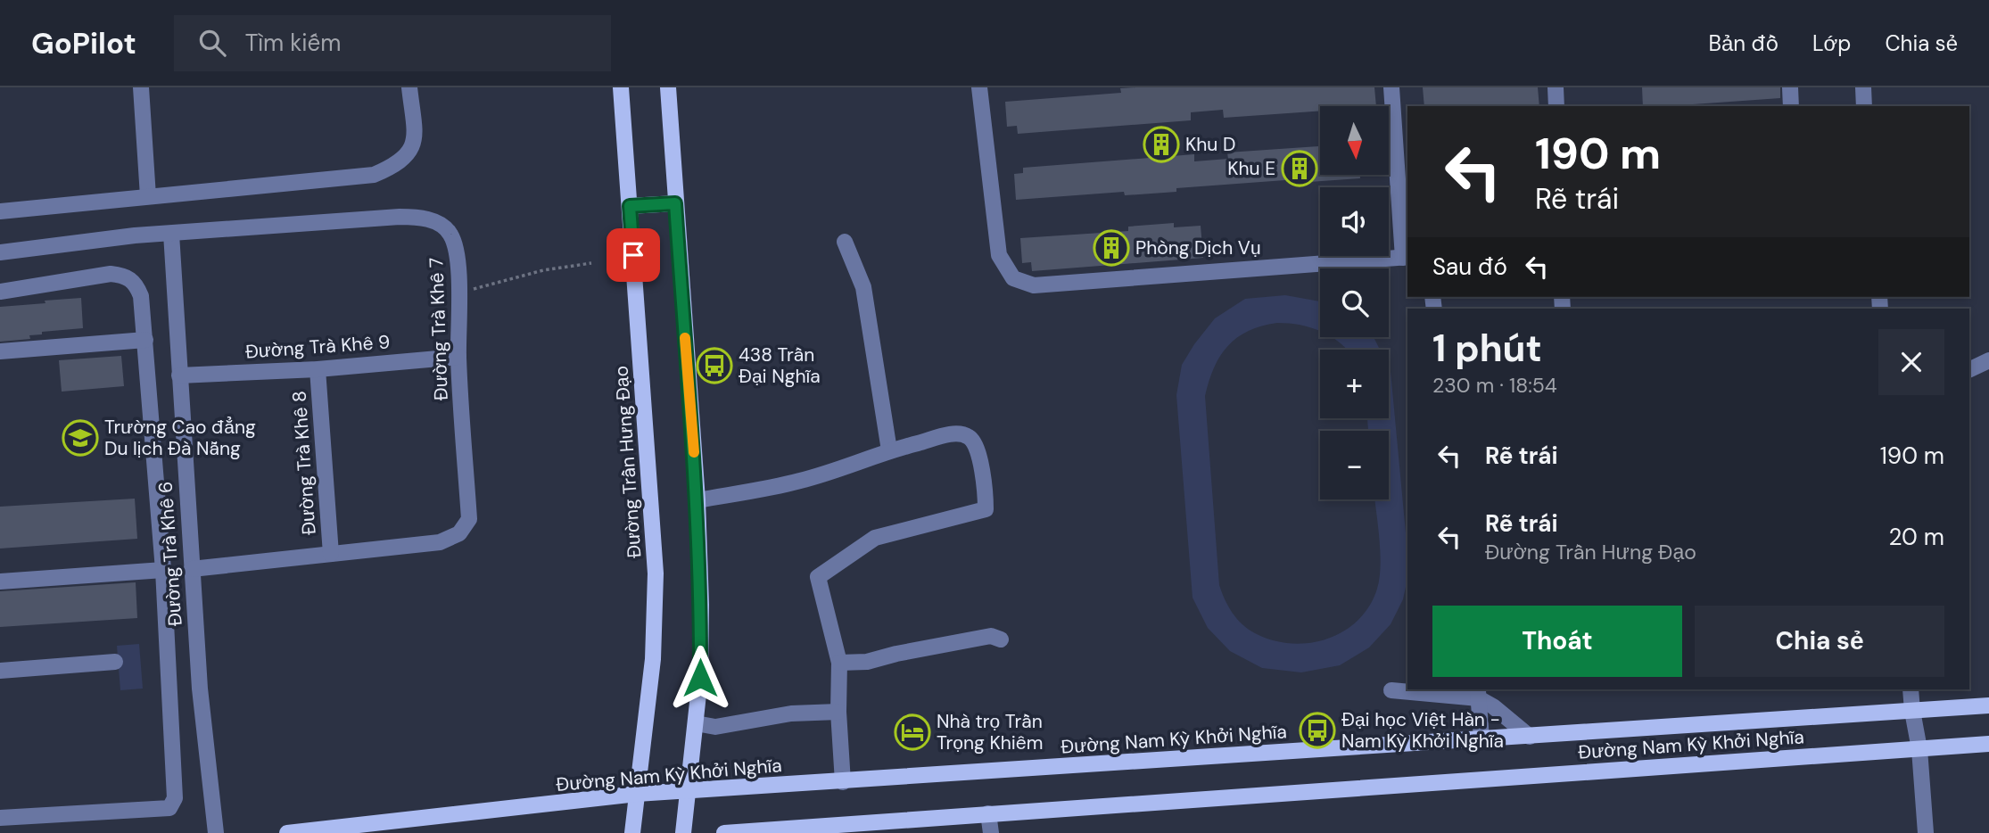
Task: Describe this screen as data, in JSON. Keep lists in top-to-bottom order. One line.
{"streets":{"main road":["Đường Trần Hưng Đạo","Đường Nam Kỳ Khởi Nghĩa"],"street":["Đường Trà Khê 7","Đường Trà Khê 9","Đường Trà Khê 8","Đường Trà Khê 6"]},"crossings":[["Đường Trà Khê 7","Đường Trà Khê 9"],["Đường Trà Khê 7","Đường Trà Khê 8"],["Đường Trà Khê 7","Đường Trà Khê 6"],["Đường Trà Khê 9","Đường Trà Khê 8"],["Đường Trà Khê 9","Đường Trà Khê 6"],["Đường Trần Hưng Đạo","Đường Nam Kỳ Khởi Nghĩa"]],"places":{"building":["Khu D","Khu E","Phòng Dịch Vụ"],"bus stop":["438 Trần Đại Nghĩa","Đại học Việt Hàn - Nam Kỳ Khởi Nghĩa"],"school or university":["Trường Cao đẳng Du lịch Đà Nẵng"],"hotel":["Nhà trọ Trần Trọng Khiêm"]},"north":"bottom","page":{"header":"GoPilot","search":"Tìm kiếm","nav":["Bản đồ","Lớp","Chia sẻ"],"map_buttons":["+","−"],"turn":["190 m","Rẽ trái"],"then":"Sau đó","heading":["1 phút","230 m · 18:54"],"list":[{"name":"Rẽ trái","value":"190 m"},{"name":"Rẽ trái","note":"Đường Trần Hưng Đạo","value":"20 m"}],"buttons":["Thoát","Chia sẻ"]}}
